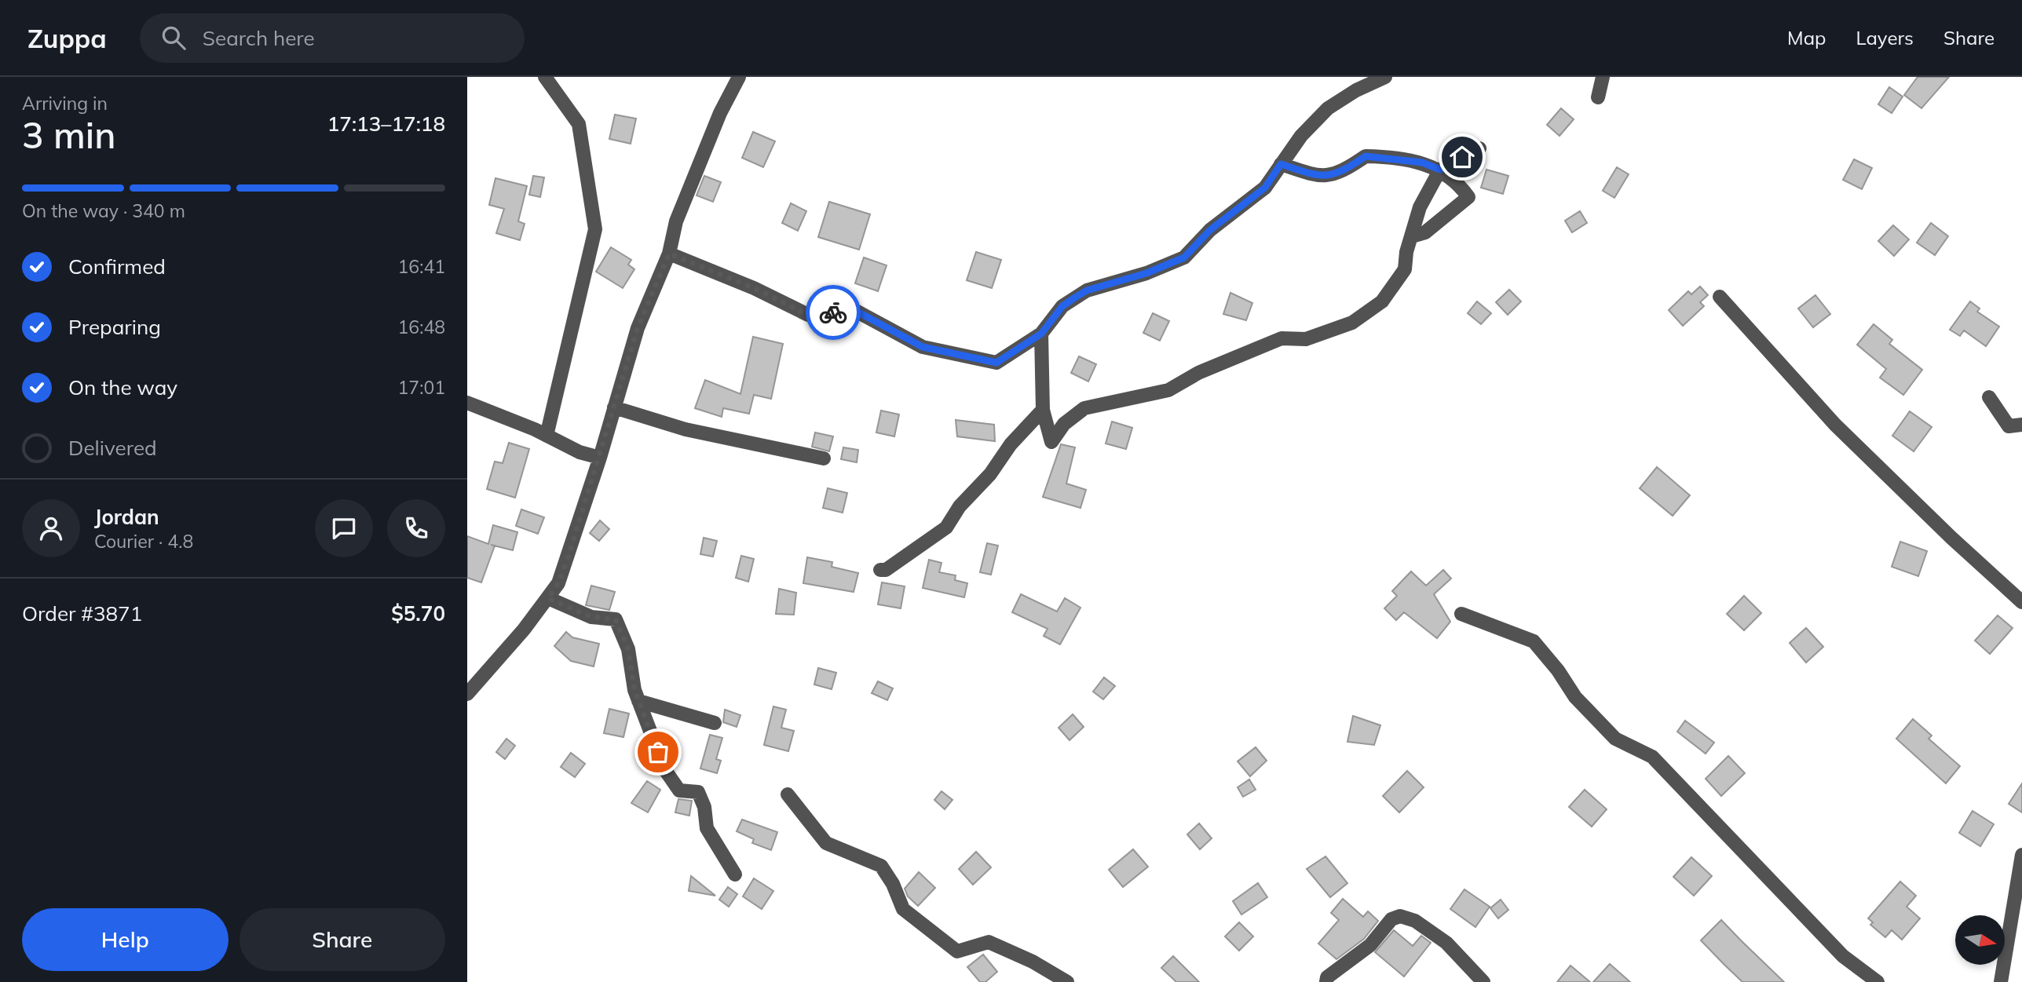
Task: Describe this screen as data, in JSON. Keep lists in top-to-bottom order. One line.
{"north":"right","page":{"header":"Zuppa","search":"Search here","nav":["Map","Layers","Share"],"heading":["3 min","Arriving in","17:13–17:18"],"panel":["Jordan","Courier · 4.8","Order #3871","$5.70"],"bar":"On the way · 340 m","list":[["Confirmed","16:41"],["Preparing","16:48"],["On the way","17:01"],"Delivered"],"buttons":["Help","Share"]}}
